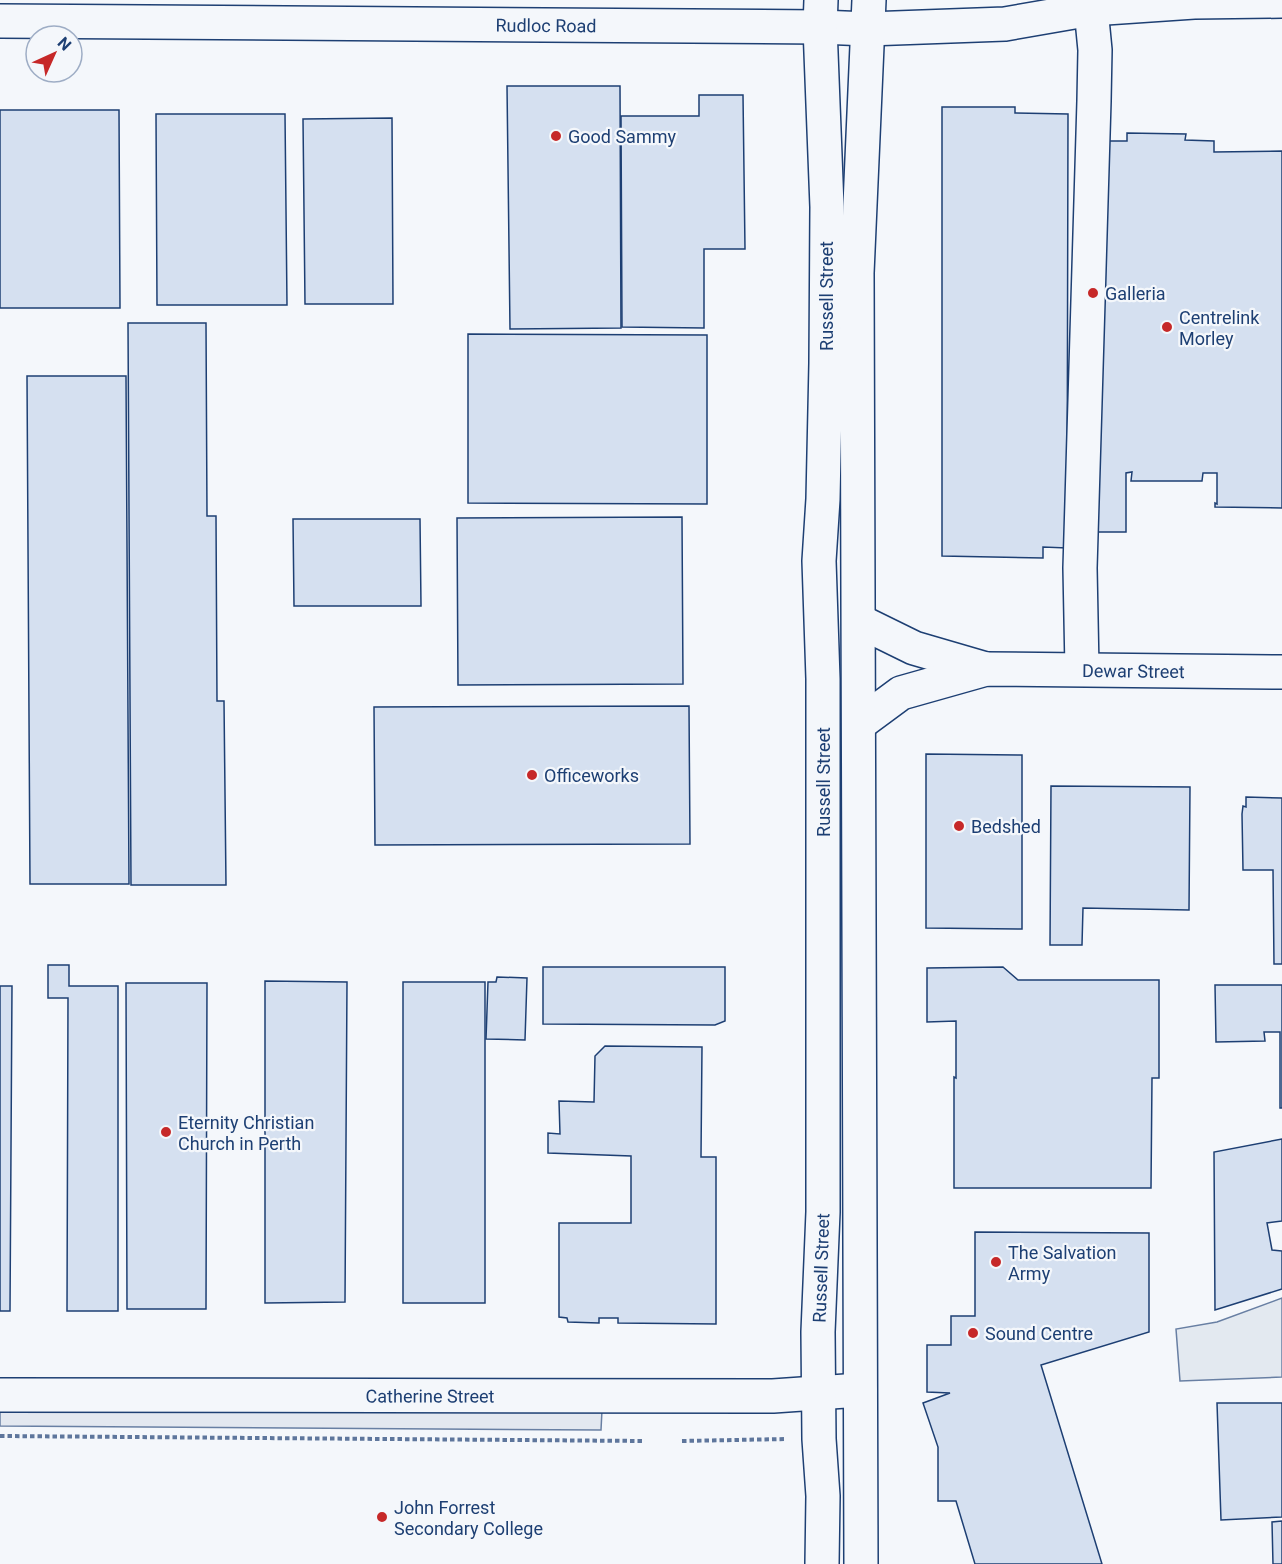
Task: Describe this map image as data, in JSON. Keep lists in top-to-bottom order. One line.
{"streets":{"main road":["Rudloc Road","Russell Street","Dewar Street","Catherine Street"]},"crossings":[["Rudloc Road","Russell Street"],["Russell Street","Dewar Street"],["Russell Street","Catherine Street"]],"places":["Good Sammy","Galleria","Centrelink Morley","Officeworks","Bedshed","Eternity Christian Church in Perth","The Salvation Army","Sound Centre","John Forrest Secondary College"],"north":"top right"}
